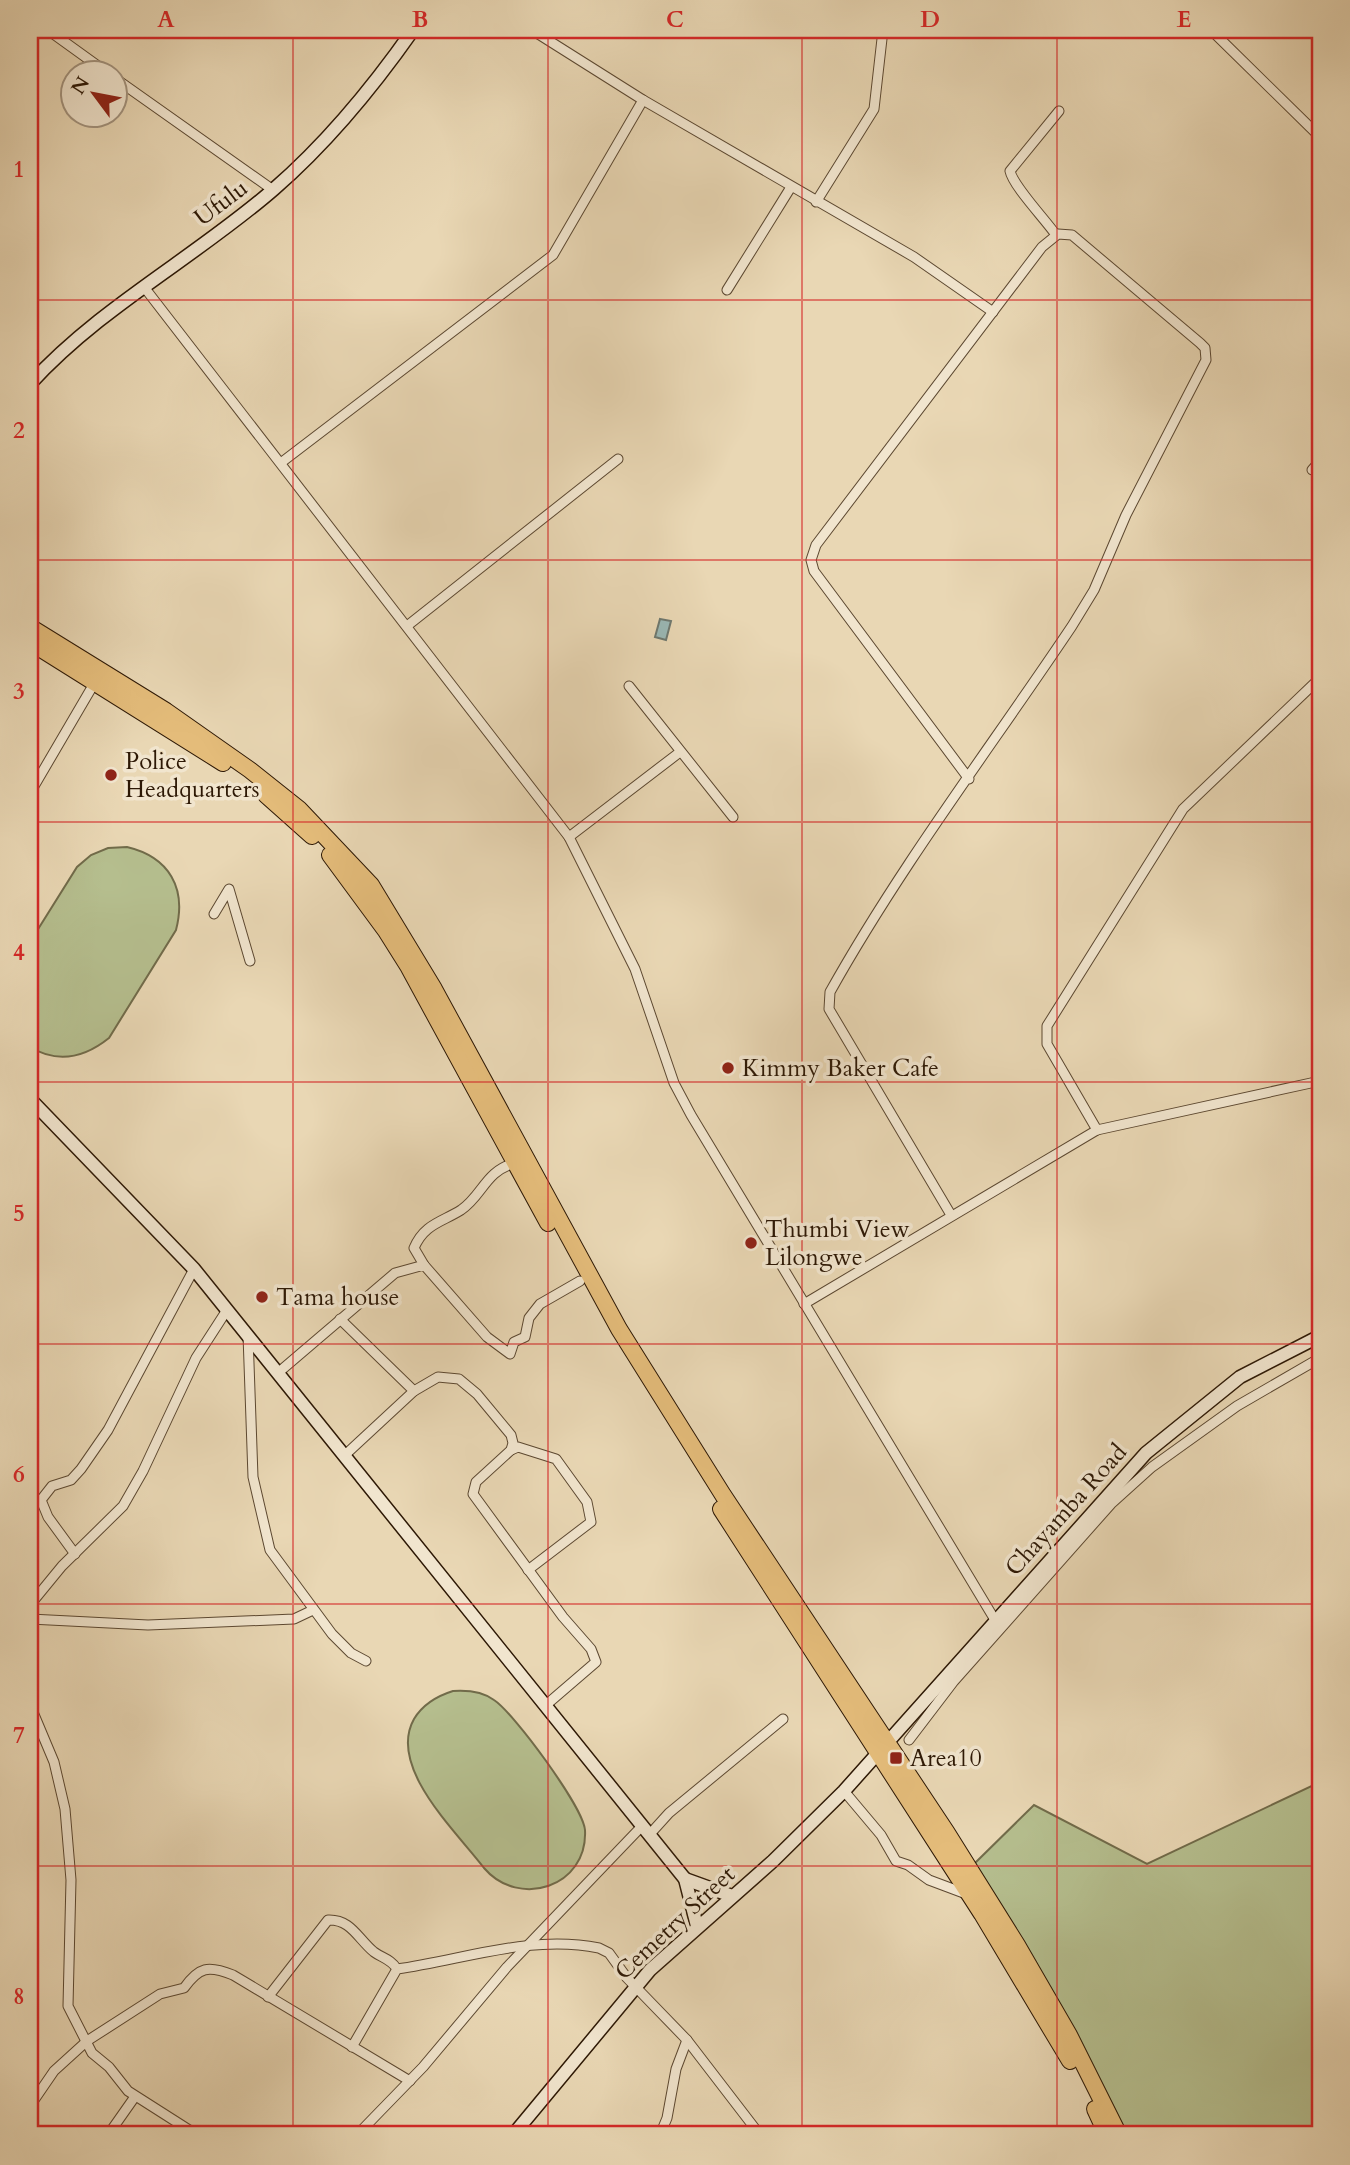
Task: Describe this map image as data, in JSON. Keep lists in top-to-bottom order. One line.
{"streets":{"street":["Ufulu","Chayamba Road","Cemetry Street"]},"crossings":[["Chayamba Road","Cemetry Street"]],"places":{"other":["Police Headquarters","Kimmy Baker Cafe","Thumbi View Lilongwe","Tama house"],"transit":["Area10"]},"north":"top left","grid":{"columns":["A","B","C","D","E"],"rows":["1","2","3","4","5","6","7","8"]}}
